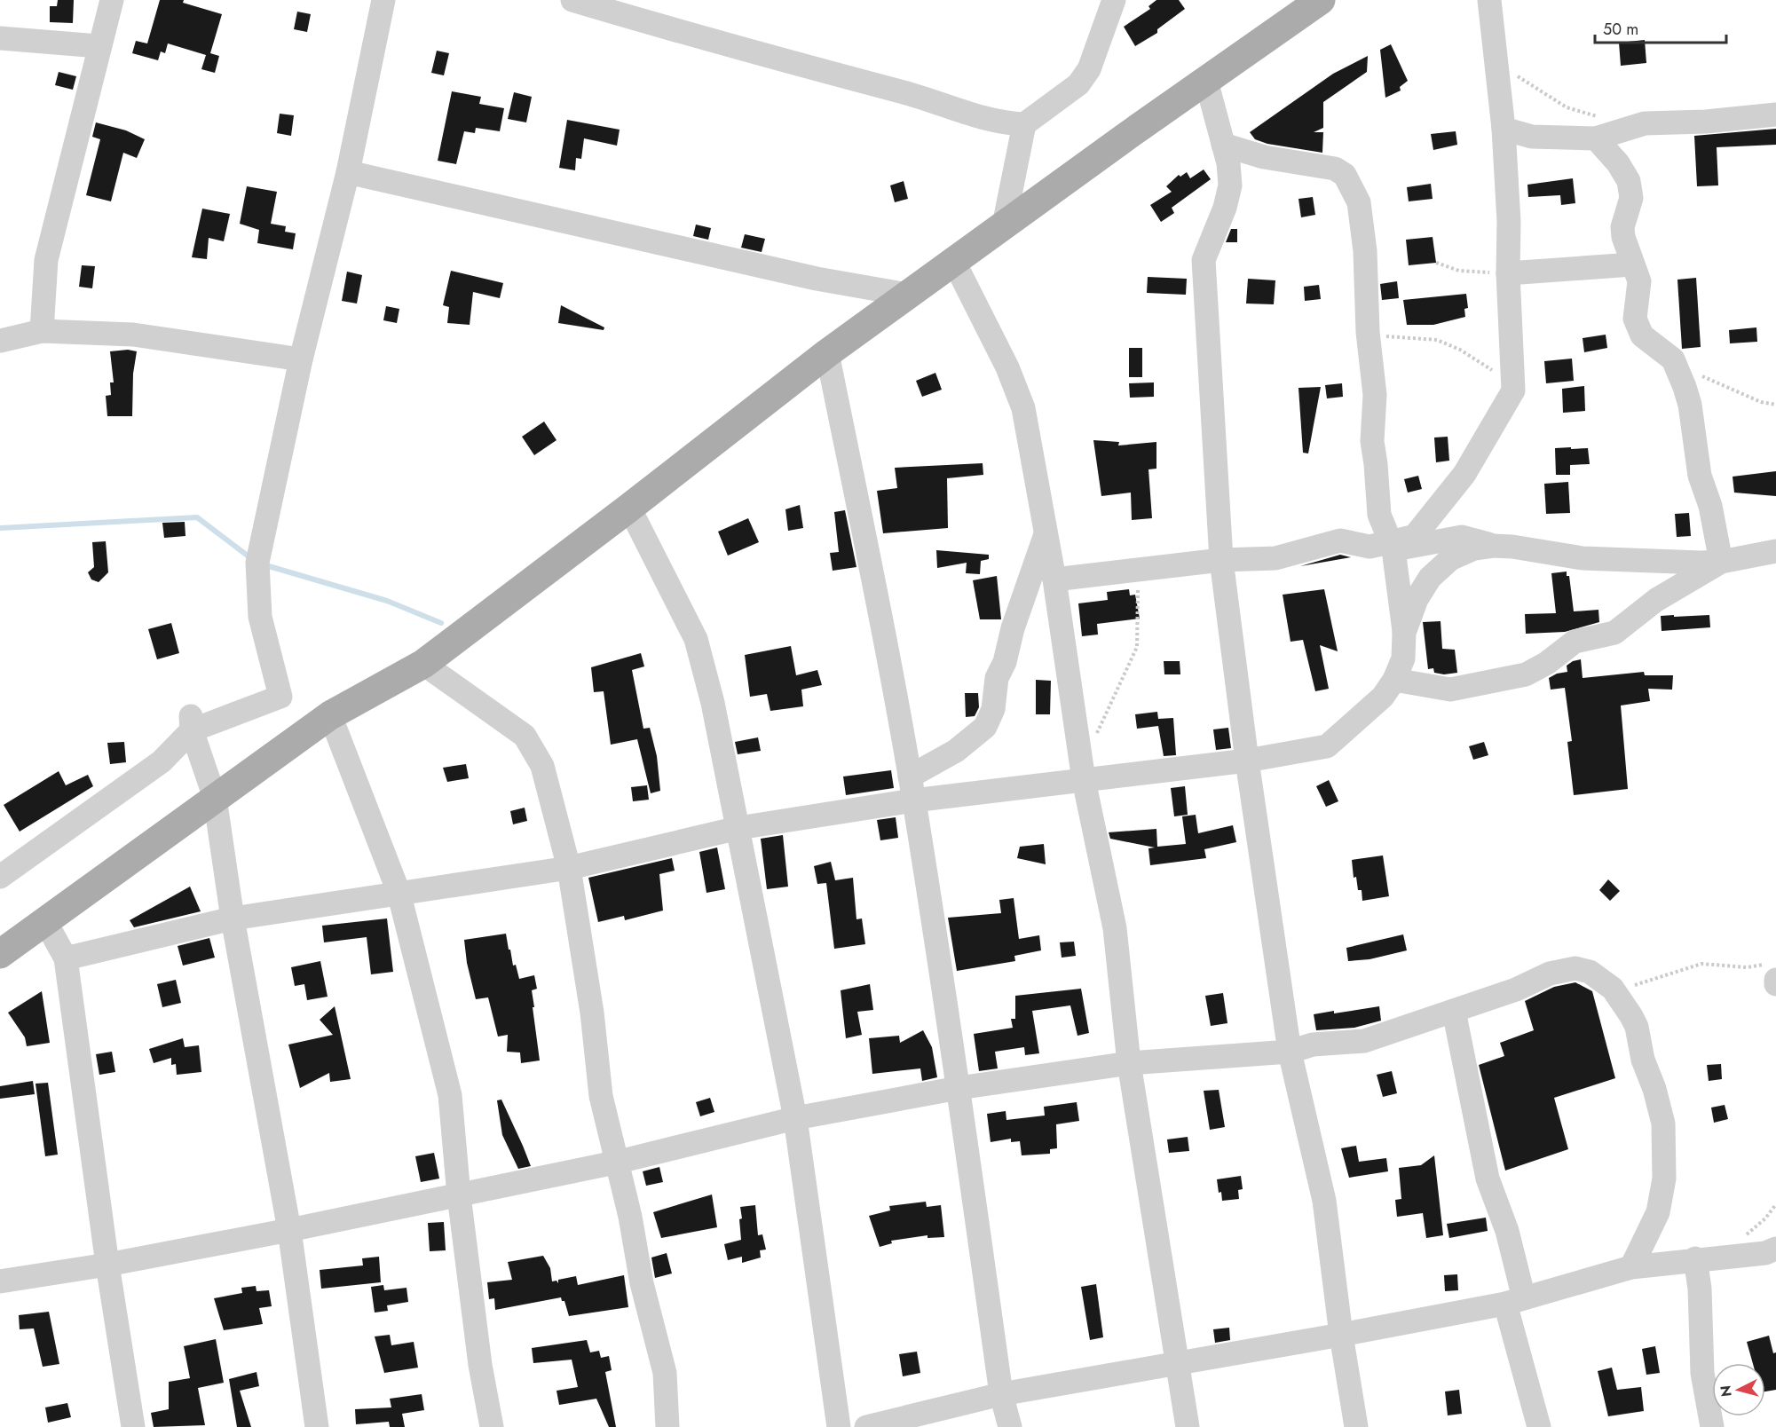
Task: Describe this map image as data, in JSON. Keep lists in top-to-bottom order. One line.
{"scale_bar":"50 m","north":"left"}
